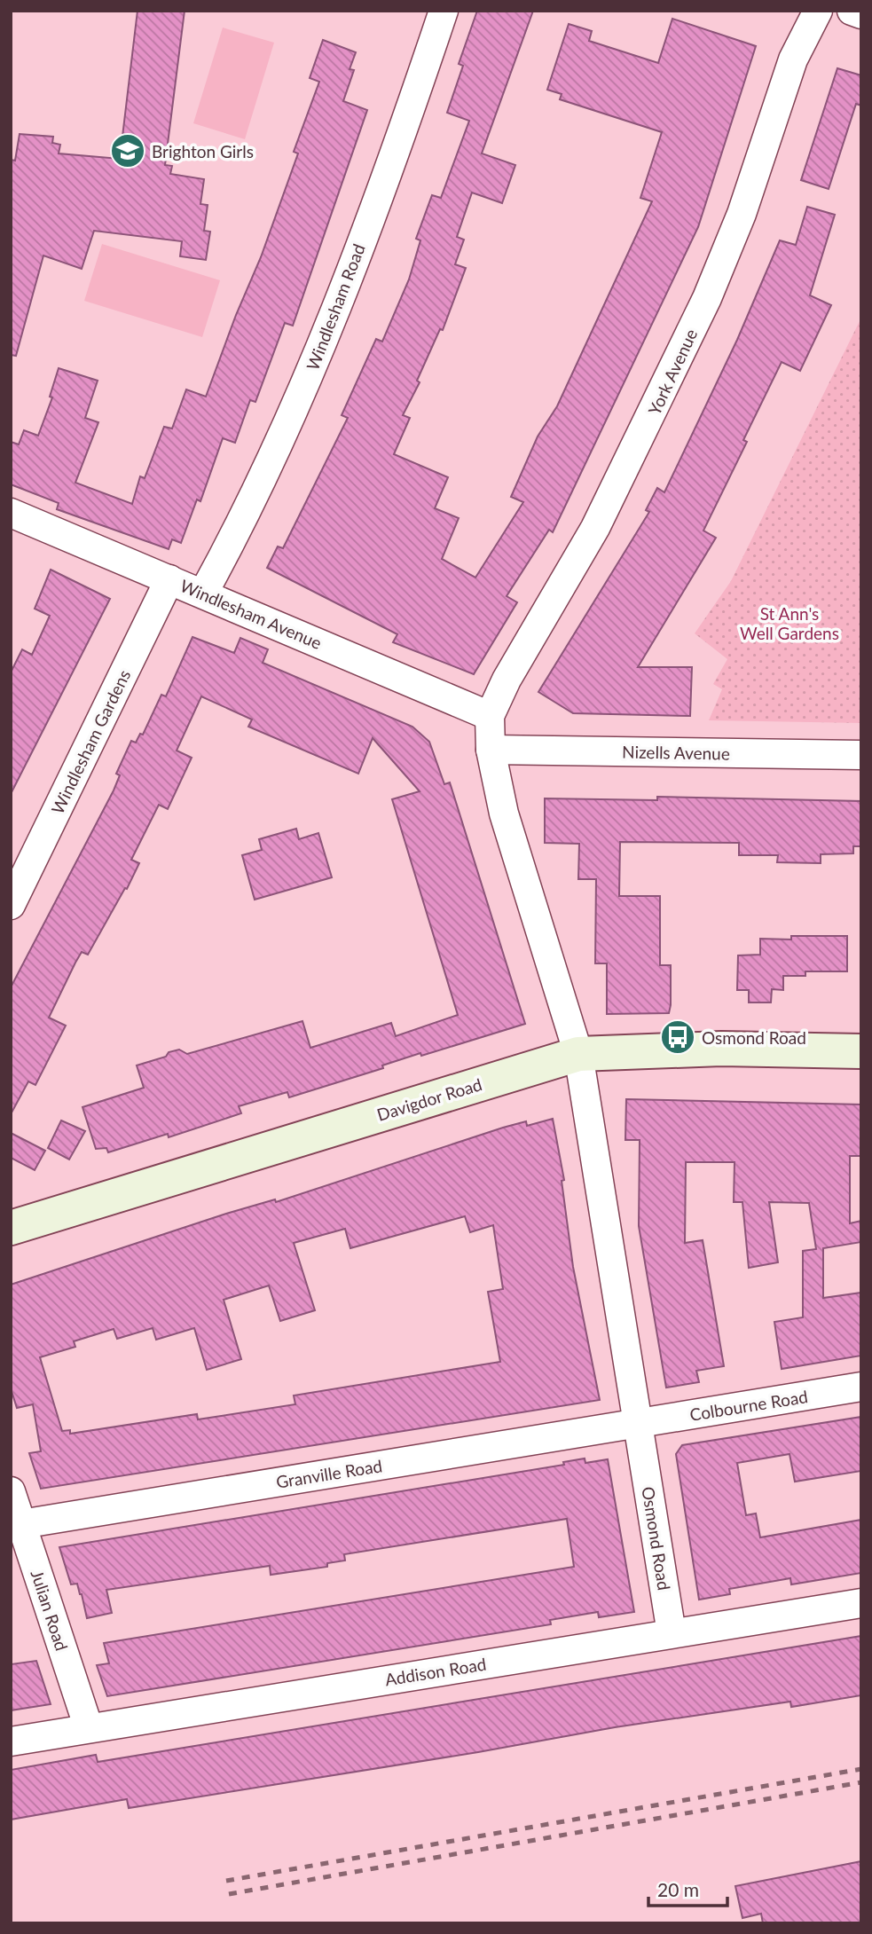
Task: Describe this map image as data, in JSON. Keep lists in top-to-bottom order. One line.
{"streets":{"main road":["Davigdor Road"],"street":["Windlesham Road","York Avenue","Windlesham Avenue","Windlesham Gardens","Nizells Avenue","Colbourne Road","Granville Road","Osmond Road","Julian Road","Addison Road"]},"crossings":[["Windlesham Road","Windlesham Avenue"],["York Avenue","Windlesham Avenue"],["York Avenue","Osmond Road"],["Windlesham Avenue","Windlesham Gardens"],["Windlesham Avenue","Osmond Road"],["Nizells Avenue","Osmond Road"],["Davigdor Road","Osmond Road"],["Colbourne Road","Granville Road"],["Colbourne Road","Osmond Road"],["Granville Road","Osmond Road"],["Granville Road","Julian Road"],["Osmond Road","Addison Road"],["Julian Road","Addison Road"]],"parks":["St Ann's Well Gardens"],"places":{"school or university":["Brighton Girls"],"bus stop":["Osmond Road"]},"scale_bar":"20 m"}
